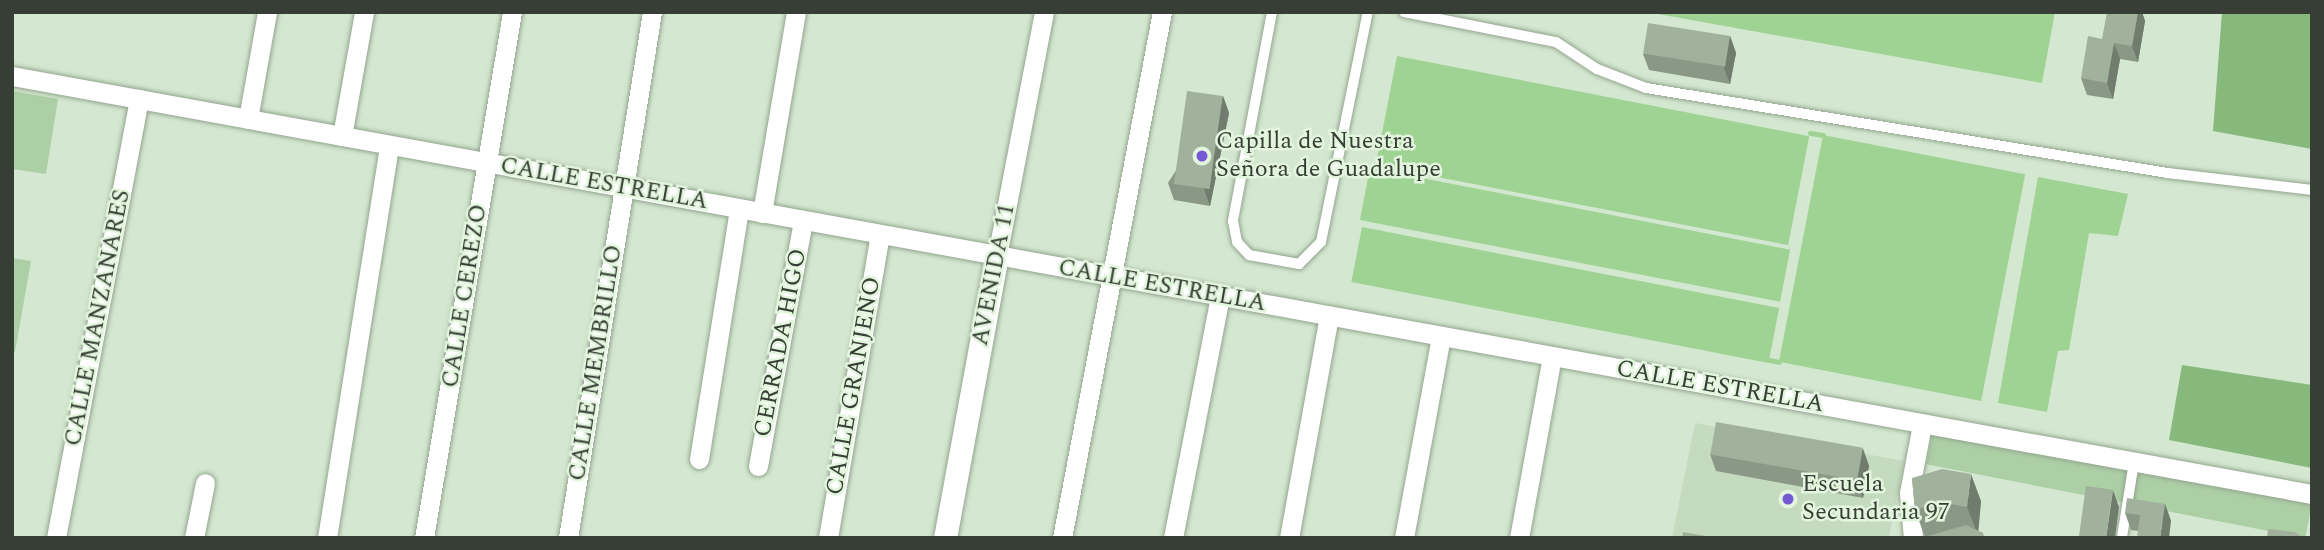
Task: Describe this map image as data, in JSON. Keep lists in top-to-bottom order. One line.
{"streets":{"street":["CALLE ESTRELLA","AVENIDA 11","CALLE CEREZO","CALLE MANZANARES","CERRADA HIGO","CALLE MEMBRILLO","CALLE GRANJENO"]},"crossings":[["CALLE ESTRELLA","AVENIDA 11"],["CALLE ESTRELLA","CALLE CEREZO"],["CALLE ESTRELLA","CALLE MANZANARES"],["CALLE ESTRELLA","CERRADA HIGO"],["CALLE ESTRELLA","CALLE MEMBRILLO"],["CALLE ESTRELLA","CALLE GRANJENO"]],"places":["Capilla de Nuestra Señora de Guadalupe","Escuela Secundaria 97"]}
